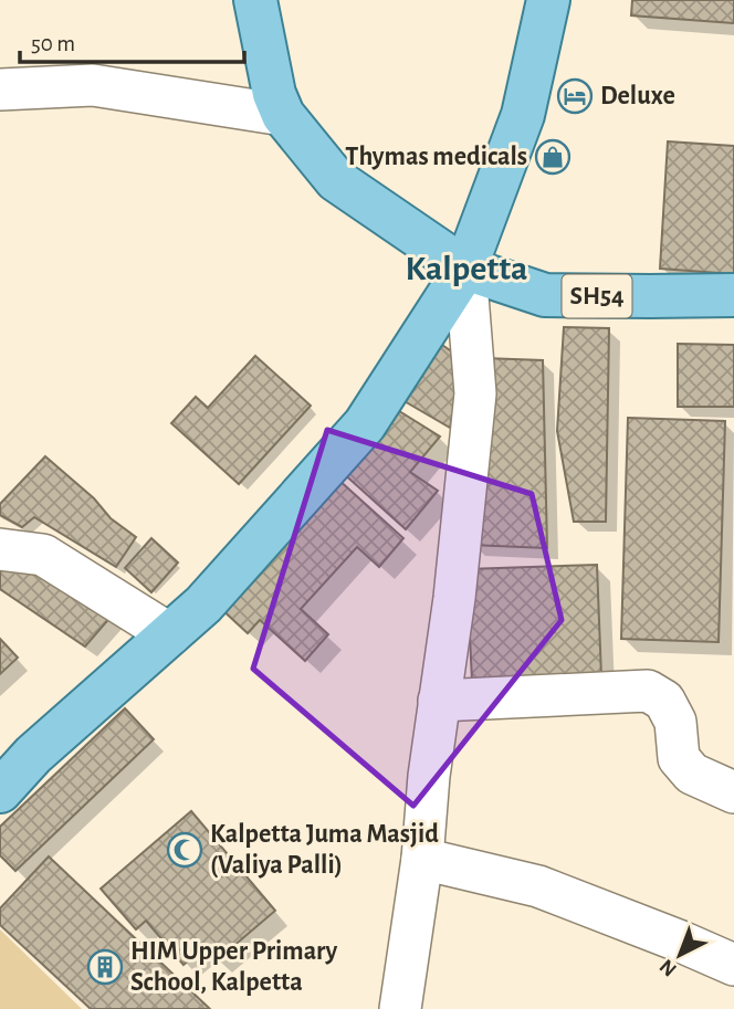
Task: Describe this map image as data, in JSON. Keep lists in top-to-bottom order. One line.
{"streets":{"main road":["SH54"]},"districts":["Kalpetta"],"places":{"hotel":["Deluxe"],"shop":["Thymas medicals"],"mosque":["Kalpetta Juma Masjid (Valiya Palli)"],"building":["HIM Upper Primary School, Kalpetta"]},"scale_bar":"50 m","north":"bottom left"}
